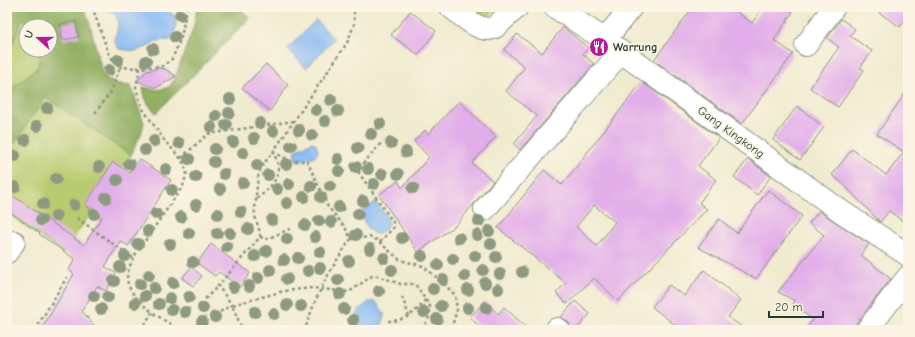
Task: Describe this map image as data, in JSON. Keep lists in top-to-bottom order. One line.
{"streets":{"street":["Gang Kingkong"]},"places":{"restaurant":["Warrung"]},"scale_bar":"20 m","north":"left"}
